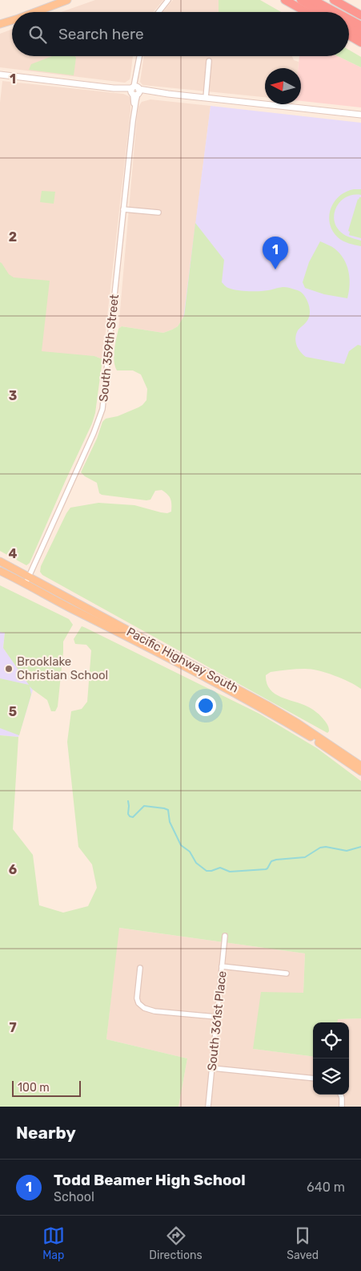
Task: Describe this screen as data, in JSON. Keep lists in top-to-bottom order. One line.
{"streets":{"main road":["Pacific Highway South"],"street":["South 359th Street","South 361st Place"]},"crossings":[["South 359th Street","Pacific Highway South"]],"places":["Brooklake Christian School"],"scale_bar":"100 m","north":"left","page":{"search":"Search here","pins":"1","scale":"100 m","heading":"Nearby","list":[{"mark":"1","name":"Todd Beamer High School","note":"School","value":"640 m"}],"nav":["Map","Directions","Saved"]},"grid":{"rows":["1","2","3","4","5","6","7"]}}
